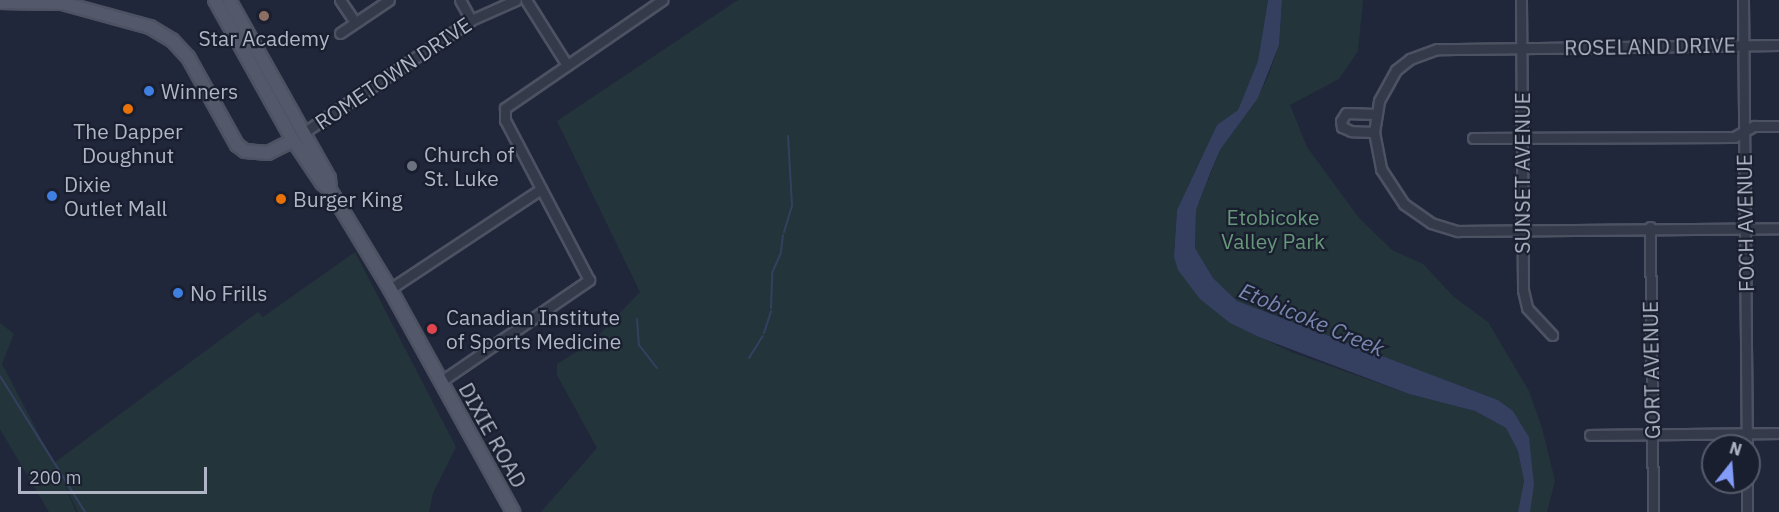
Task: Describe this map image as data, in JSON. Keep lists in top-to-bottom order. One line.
{"streets":{"main road":["DIXIE ROAD"],"street":["ROSELAND DRIVE","ROMETOWN DRIVE","SUNSET AVENUE","FOCH AVENUE","GORT AVENUE"]},"crossings":[["ROSELAND DRIVE","SUNSET AVENUE"],["ROSELAND DRIVE","FOCH AVENUE"],["ROSELAND DRIVE","GORT AVENUE"],["ROMETOWN DRIVE","DIXIE ROAD"]],"water":["Etobicoke Creek"],"parks":["Etobicoke Valley Park"],"places":["Star Academy","Winners","The Dapper Doughnut","Church of St. Luke","Dixie Outlet Mall","Burger King","No Frills","Canadian Institute of Sports Medicine"],"scale_bar":"200 m","north":"top"}
